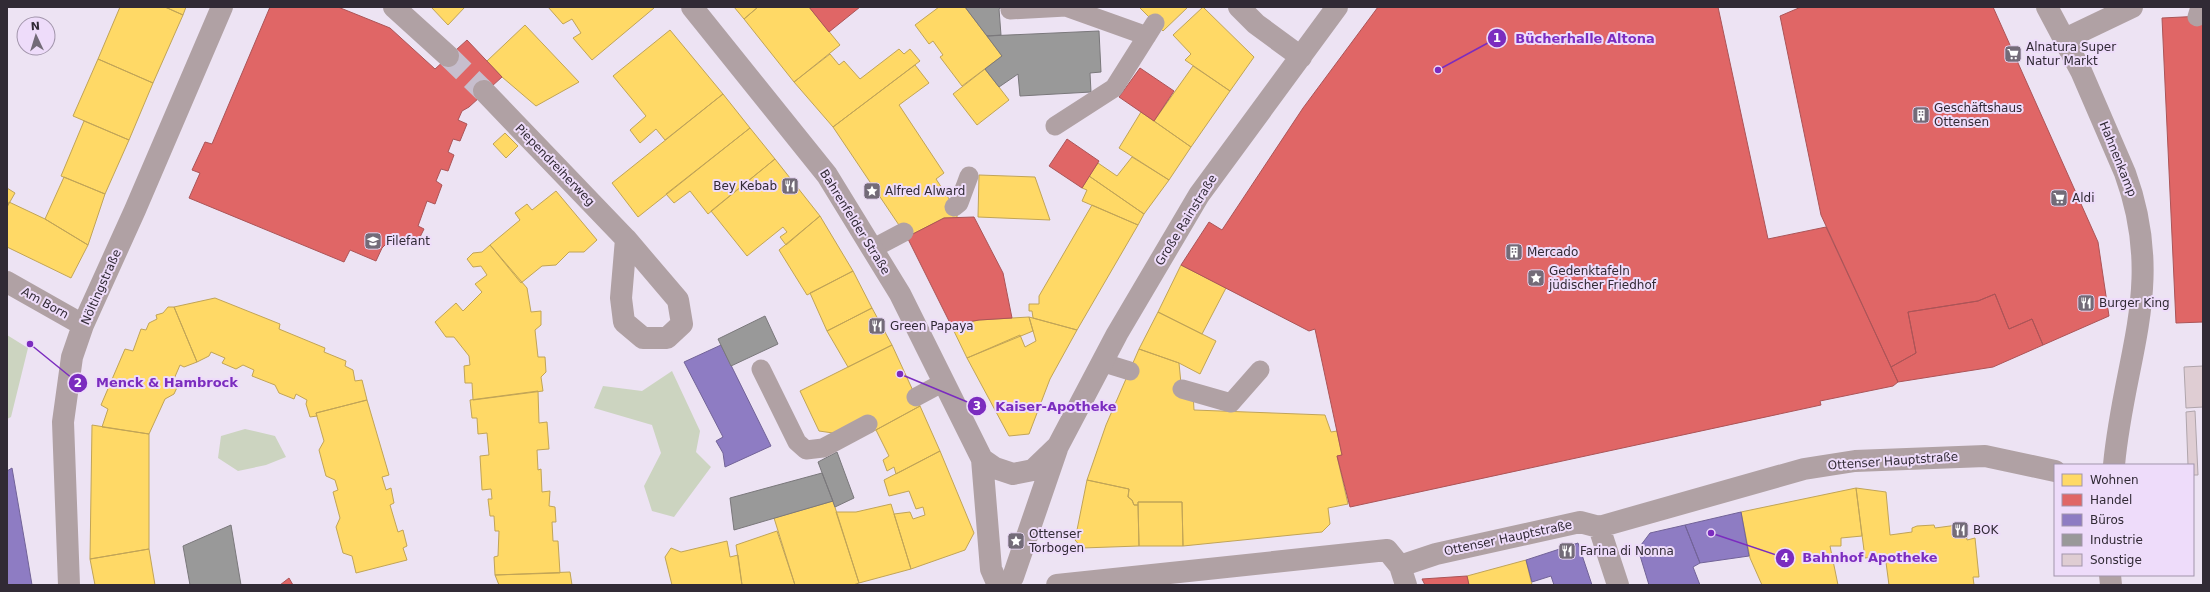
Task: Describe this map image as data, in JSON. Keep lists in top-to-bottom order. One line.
{"streets":{"street":["Hahnenkamp","Piependreiherweg","Große Rainstraße","Bahrenfelder Straße","Nöltingstraße","Am Born","Ottenser Hauptstraße"]},"crossings":[["Große Rainstraße","Bahrenfelder Straße"],["Nöltingstraße","Am Born"]],"places":{"supermarket":["Alnatura Super Natur Markt","Aldi"],"other":["Bücherhalle Altona","Menck & Hambrock","Kaiser-Apotheke","Bahnhof Apotheke"],"building":["Geschäftshaus Ottensen","Mercado"],"restaurant":["Bey Kebab","Burger King","Green Papaya","BOK","Farina di Nonna"],"place":["Alfred Alward","Gedenktafeln jüdischer Friedhof","Ottenser Torbogen"],"school or university":["Filefant"]},"legend":["Wohnen","Handel","Büros","Industrie","Sonstige"],"north":"top"}
